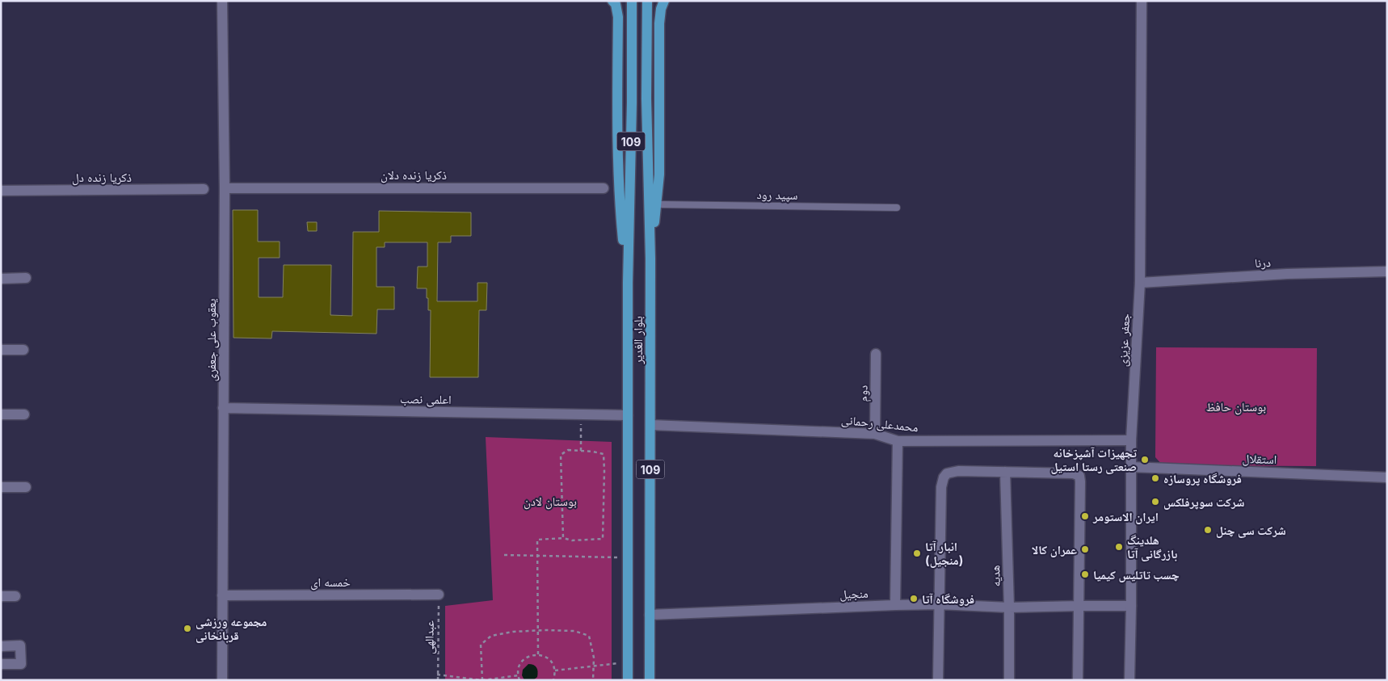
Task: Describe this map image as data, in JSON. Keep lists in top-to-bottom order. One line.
{"streets":{"main road":["109","بلوار الغدیر"],"street":["ذکریا زنده دلان","ذکریا زنده دل","درنا","یعقوب علی جعفری","جعفر عزیزی","دوم","اعلمی نصب","محمدعلی رحمانی","استقلال","هدیه","خمسه ای","منجیل"],"lane":["سپید رود"],"path":["عبدالهی"]},"crossings":[["ذکریا زنده دلان","یعقوب علی جعفری"],["درنا","جعفر عزیزی"],["یعقوب علی جعفری","اعلمی نصب"],["یعقوب علی جعفری","خمسه ای"],["بلوار الغدیر","اعلمی نصب"],["بلوار الغدیر","محمدعلی رحمانی"],["بلوار الغدیر","منجیل"],["جعفر عزیزی","محمدعلی رحمانی"],["جعفر عزیزی","استقلال"],["جعفر عزیزی","منجیل"],["دوم","محمدعلی رحمانی"],["هدیه","منجیل"],["خمسه ای","عبدالهی"]],"parks":["بوستان حافظ","بوستان لادن"],"places":["تجهیزات آشپزخانه صنعتی رستا استیل","فروشگاه پروسازه","شرکت سوپرفلکس","ایران الاستومر","شرکت سی چنل","هلدینگ بازرگانی آتا","عمران کالا","انبار آتا (منجیل)","چسب تاتلیس کیمیا","فروشگاه آتا","مجموعه ورزشی قربانخانی"]}
